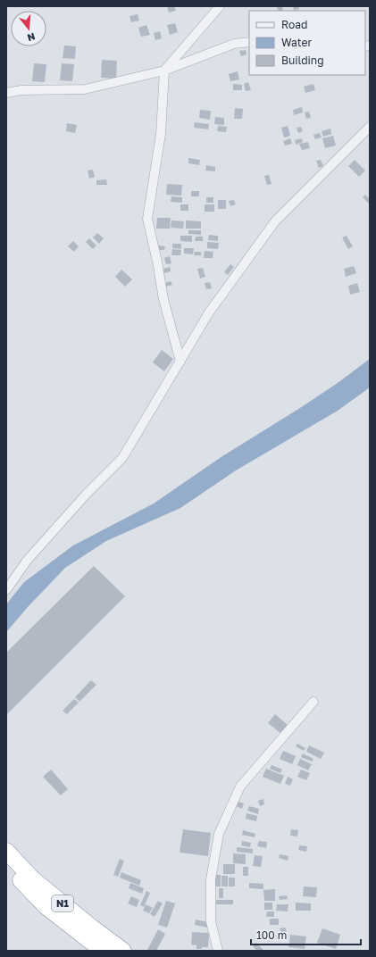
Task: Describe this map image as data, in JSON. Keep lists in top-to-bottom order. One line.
{"streets":{"highway":["N1"]},"legend":["Road","Water","Building"],"scale_bar":"100 m","north":"bottom"}
